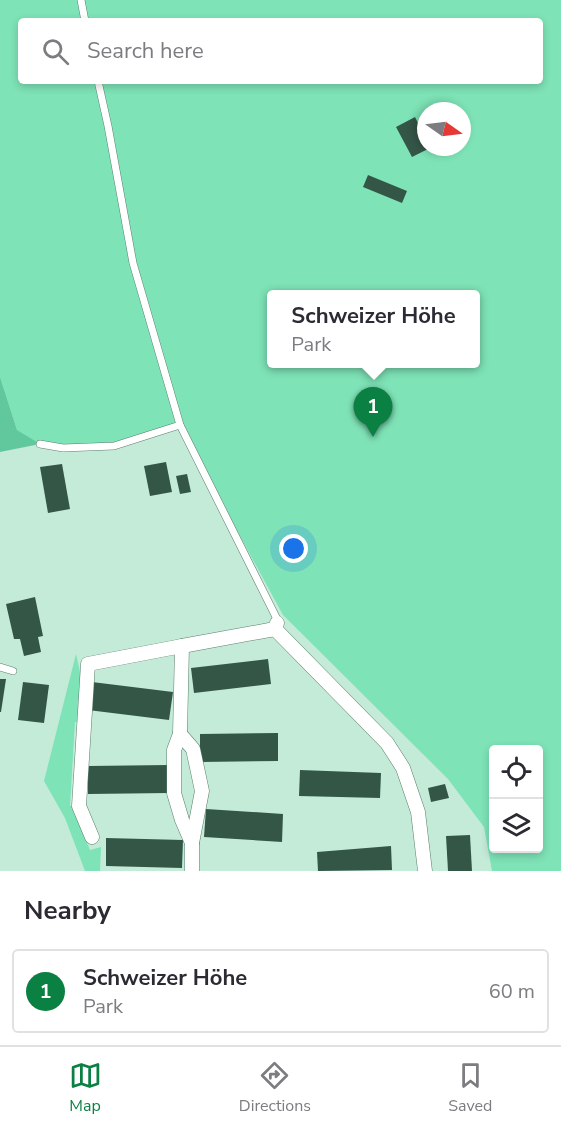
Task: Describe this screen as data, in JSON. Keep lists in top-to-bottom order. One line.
{"north":"right","page":{"search":"Search here","popup":["Schweizer Höhe","Park"],"pins":"1","heading":"Nearby","list":[{"mark":"1","name":"Schweizer Höhe","note":"Park","value":"60 m"}],"nav":["Map","Directions","Saved"]}}
